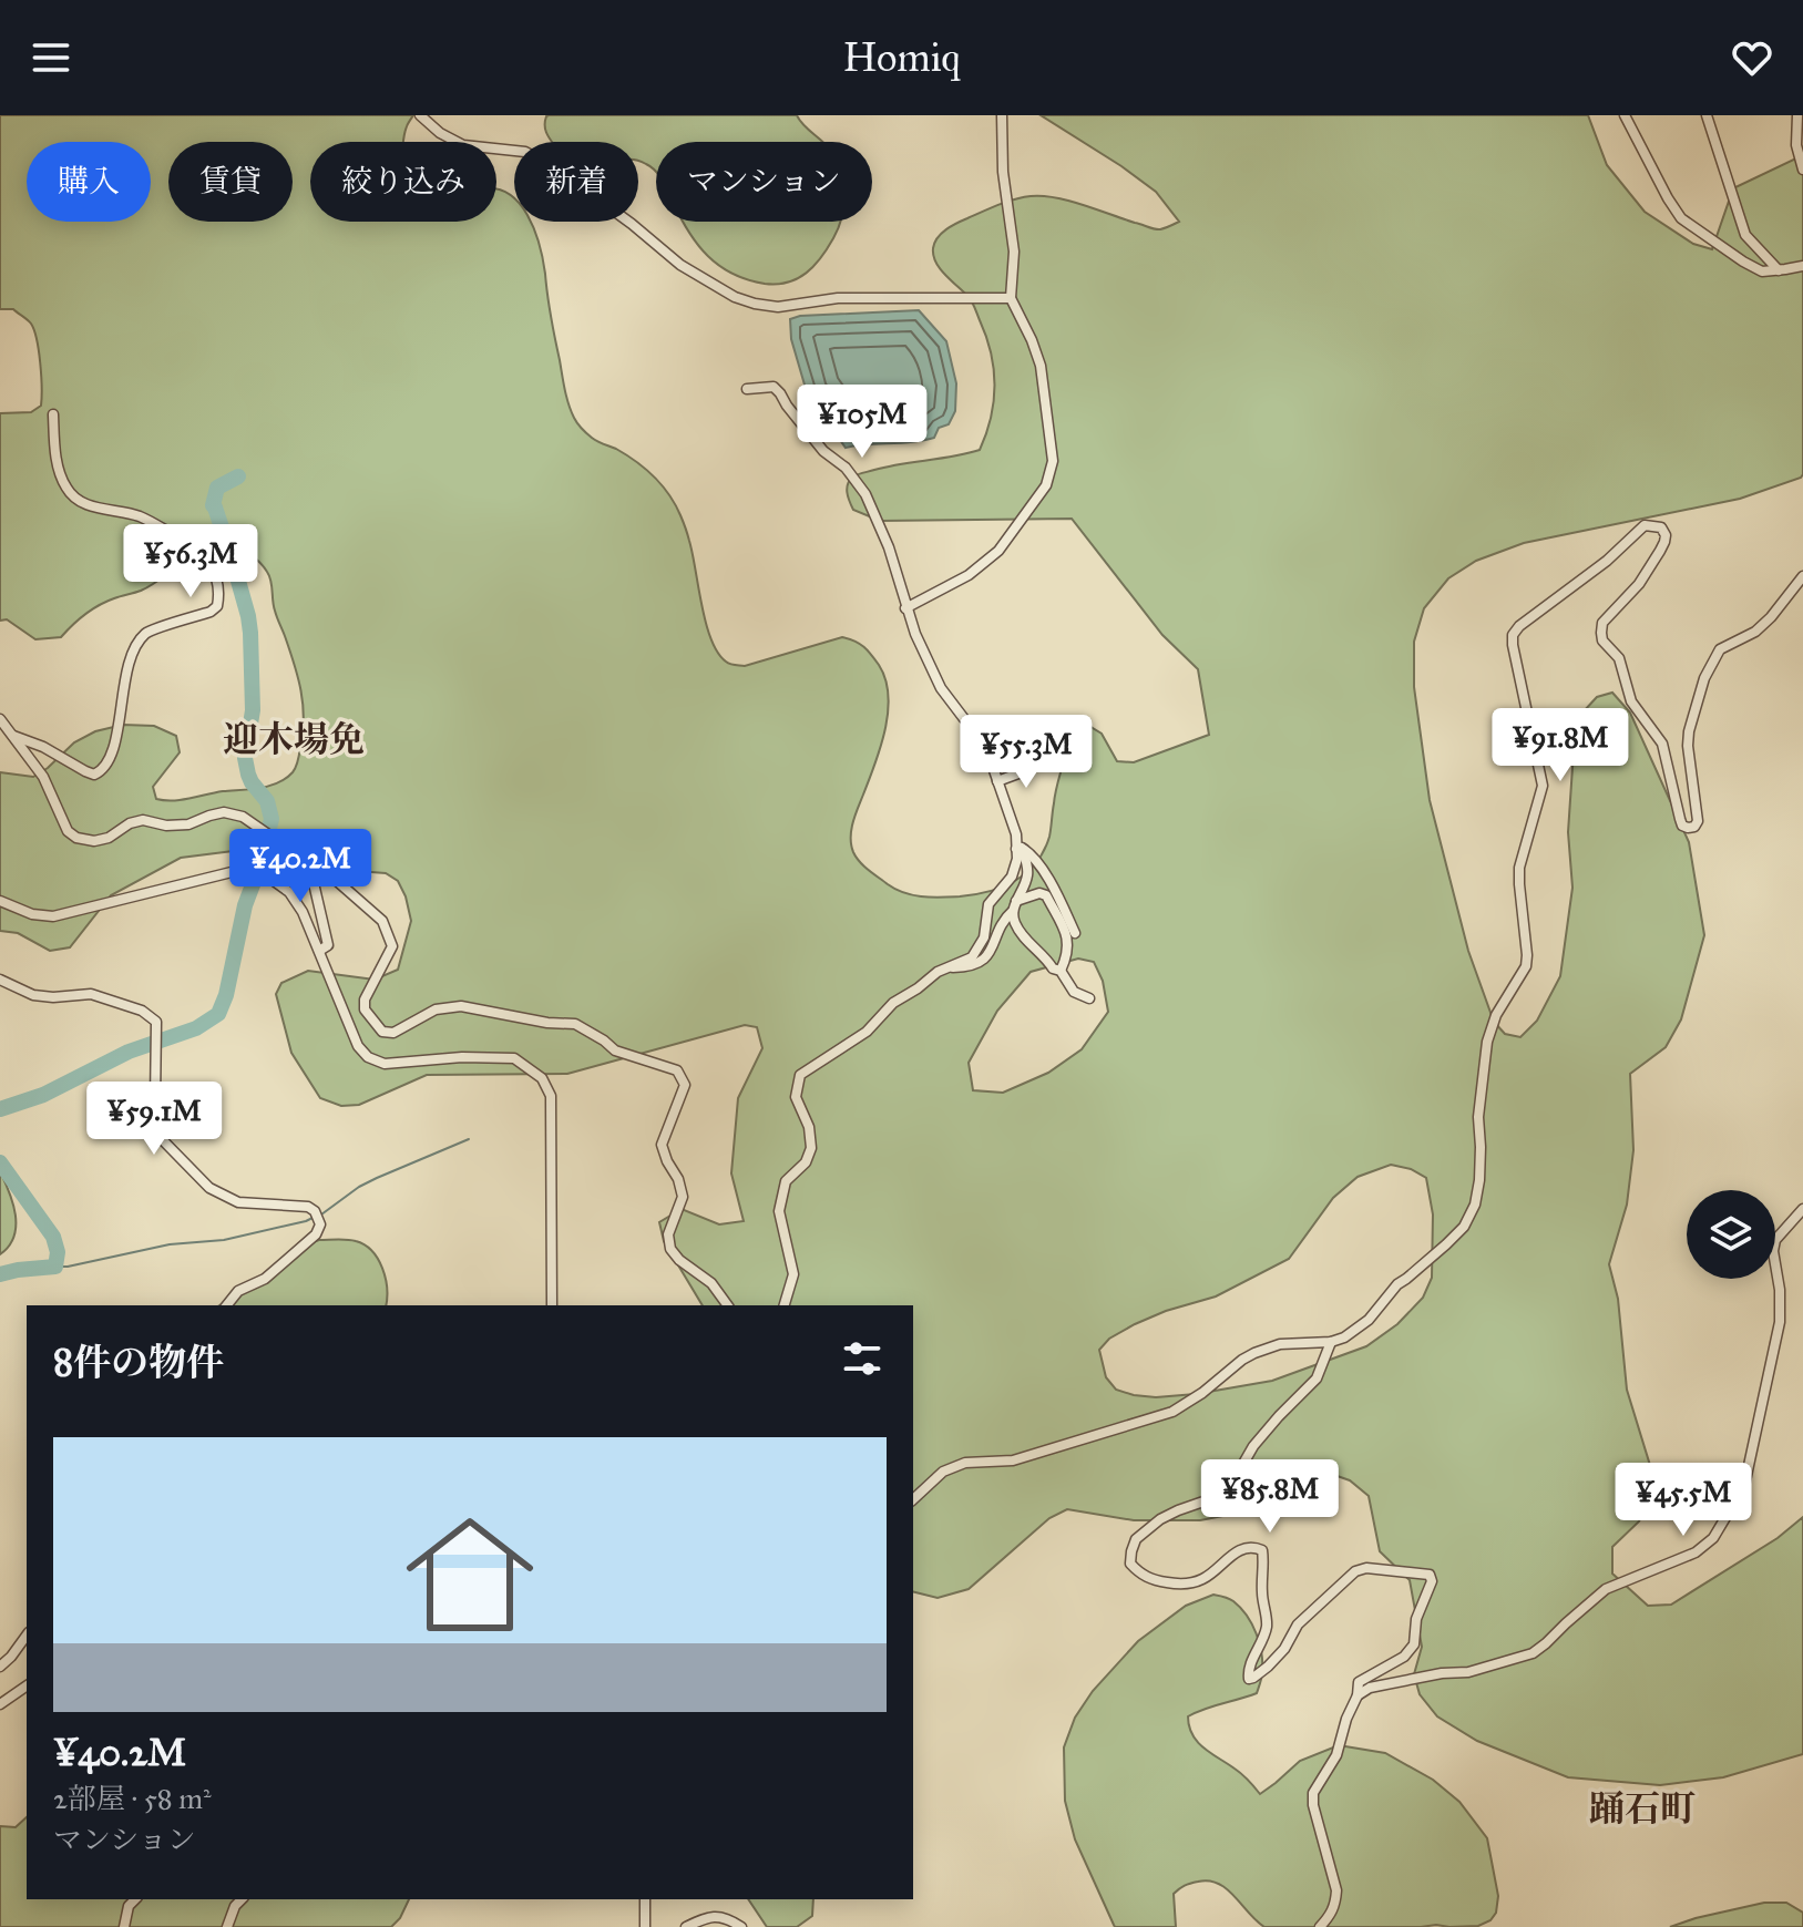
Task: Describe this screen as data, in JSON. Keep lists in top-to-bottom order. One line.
{"districts":["迎木場免","踊石町"],"page":{"header":"Homiq","chip":["購入","賃貸","絞り込み","新着","マンション"],"price":["¥105M","¥56.3M","¥91.8M","¥55.3M","¥40.2M","¥59.1M","¥85.8M","¥45.5M"],"heading":"8件の物件","list":[{"name":"¥40.2M","note":"2部屋 · 58 m² · マンション"}]}}
